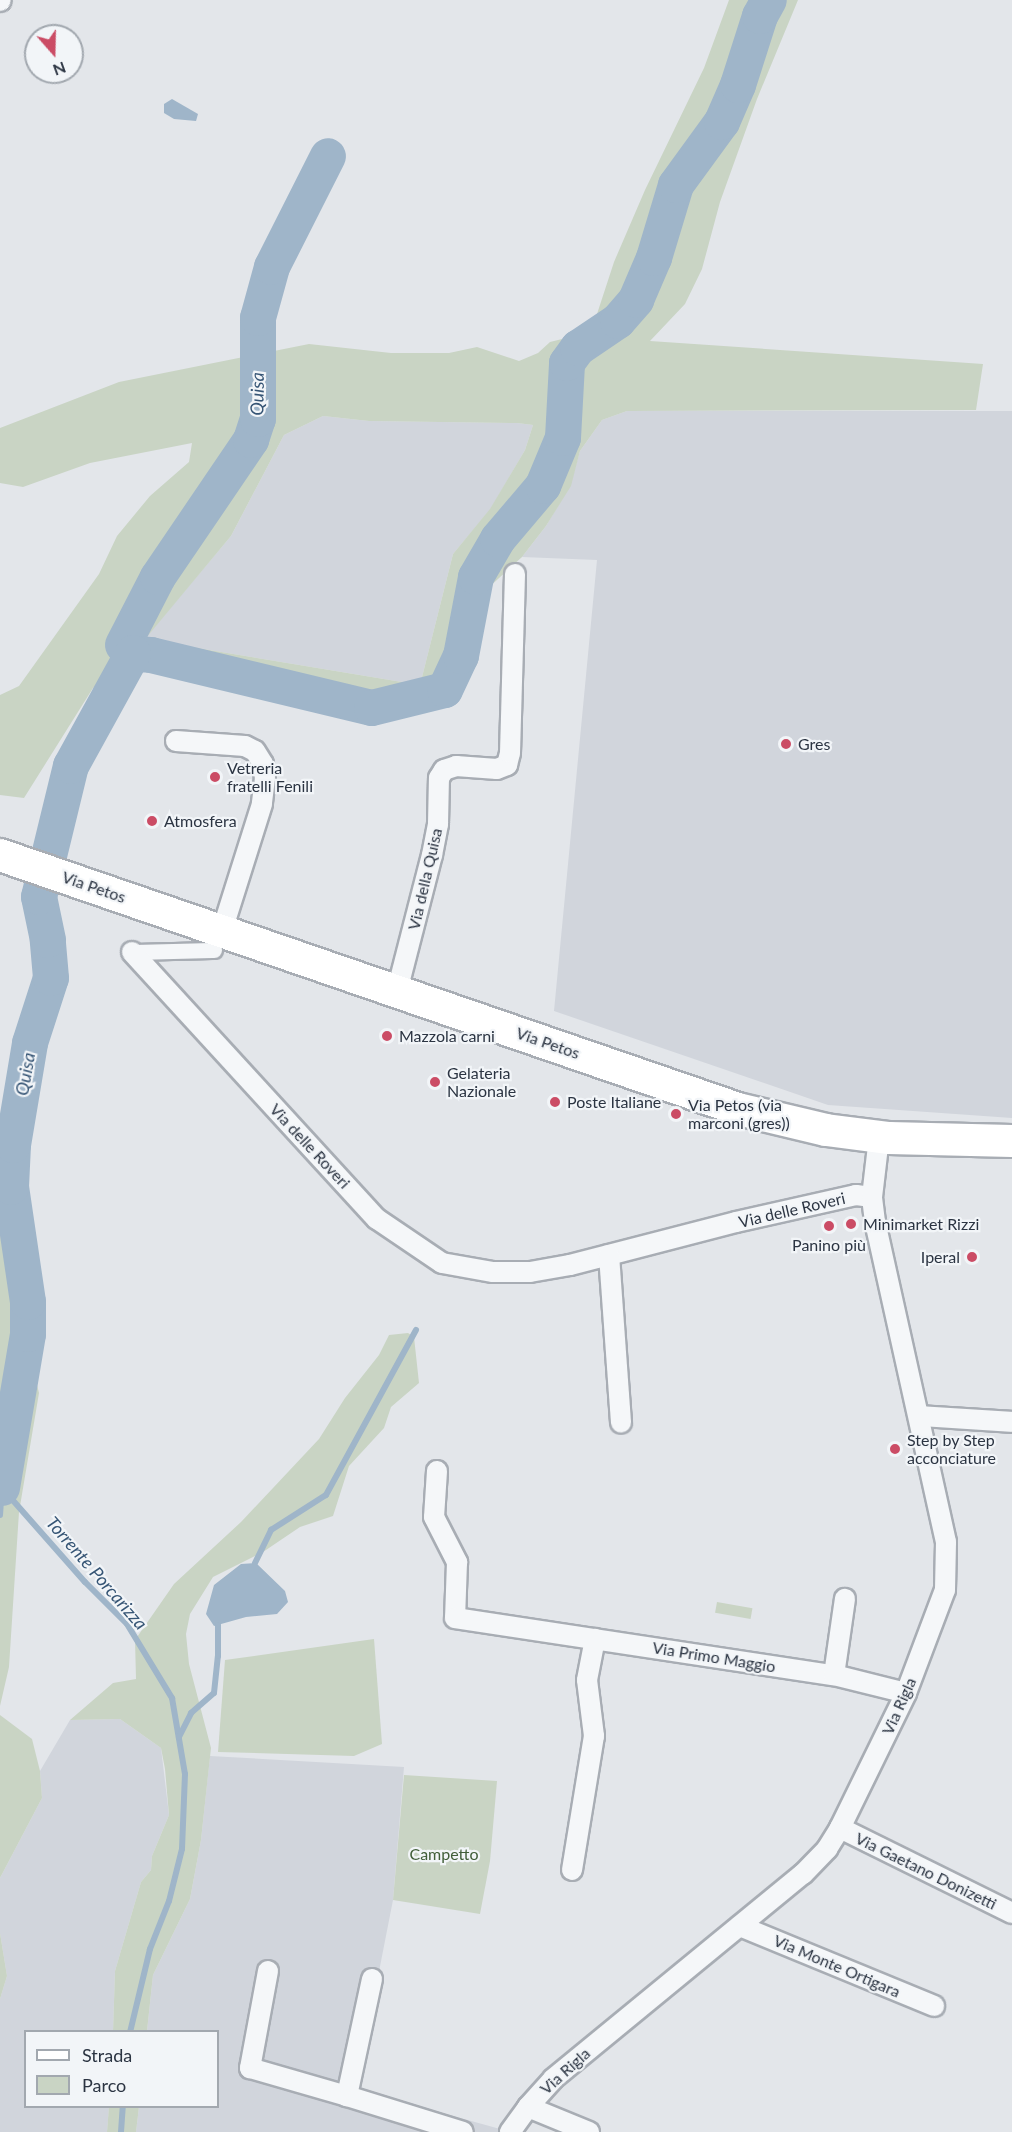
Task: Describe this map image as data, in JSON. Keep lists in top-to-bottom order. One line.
{"streets":{"main road":["Via Petos"],"street":["Via della Quisa","Via delle Roveri","Via Primo Maggio","Via Rigla","Via Gaetano Donizetti","Via Monte Ortigara"]},"crossings":[["Via della Quisa","Via Petos"],["Via Petos","Via delle Roveri"],["Via Petos","Via Rigla"],["Via delle Roveri","Via Rigla"],["Via Primo Maggio","Via Rigla"],["Via Rigla","Via Gaetano Donizetti"],["Via Rigla","Via Monte Ortigara"]],"water":["Quisa","Torrente Porcarizza"],"parks":["Campetto"],"places":["Gres","Vetreria fratelli Fenili","Atmosfera","Mazzola carni","Gelateria Nazionale","Poste Italiane","Via Petos (via marconi (gres))","Minimarket Rizzi","Panino più","Iperal","Step by Step acconciature"],"legend":["Strada","Parco"],"north":"bottom"}
